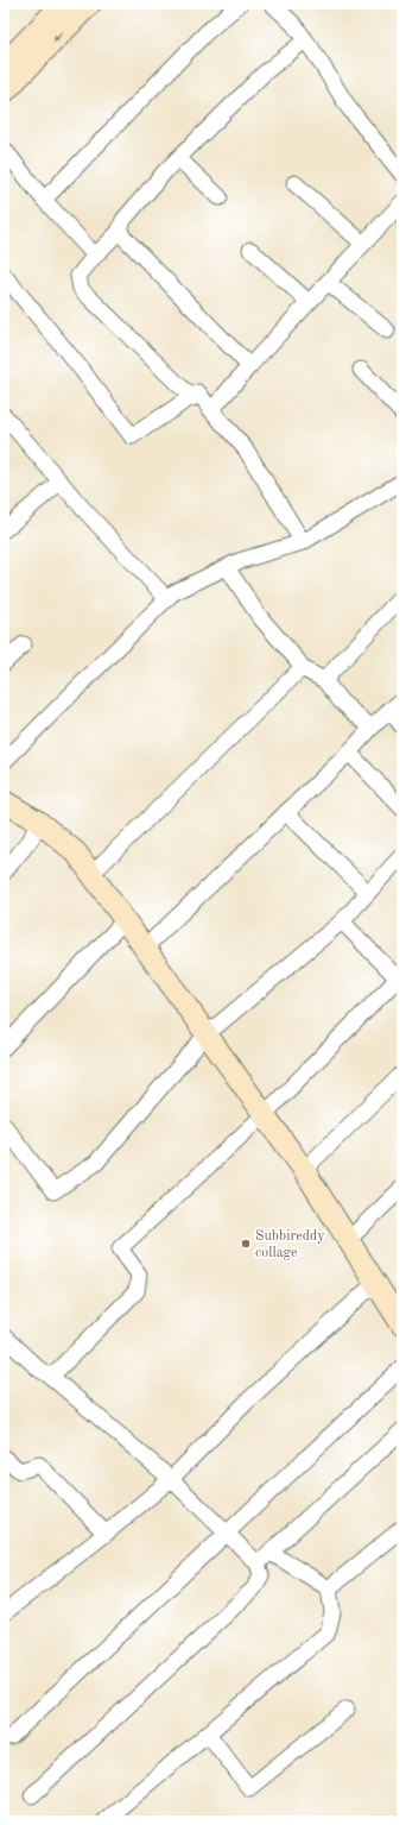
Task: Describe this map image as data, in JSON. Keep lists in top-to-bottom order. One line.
{"places":["Subbireddy collage"]}
